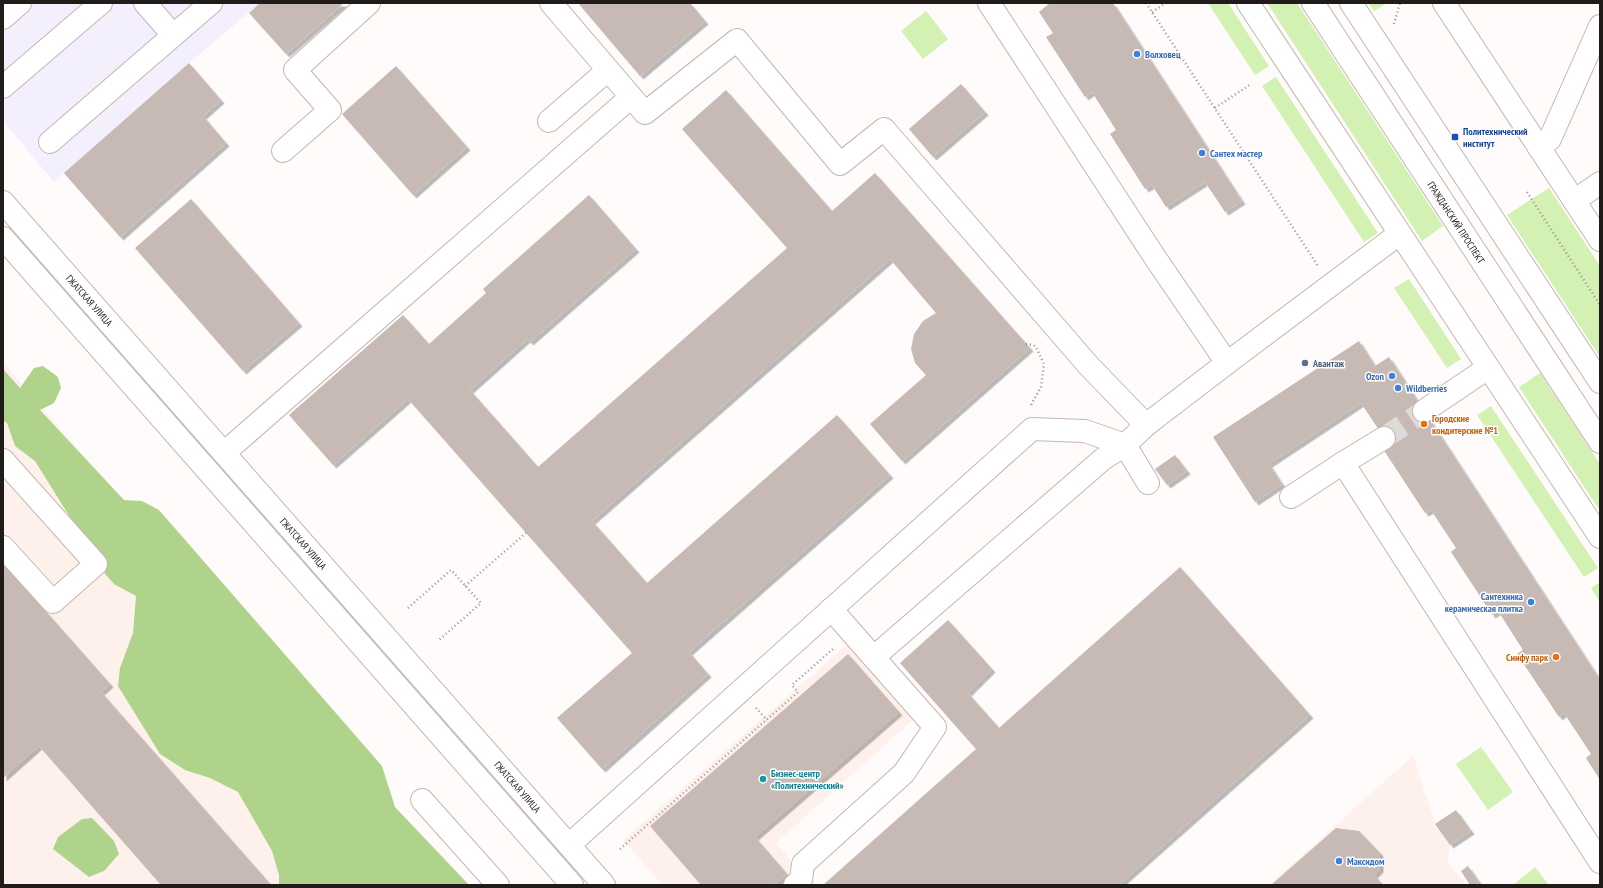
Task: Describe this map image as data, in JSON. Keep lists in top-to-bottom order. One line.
{"streets":{"street":["ГРАЖДАНСКИЙ ПРОСПЕКТ","ГЖАТСКАЯ УЛИЦА"]},"places":{"other":["Волховец","Сантех мастер","Авантаж","Ozon","Wildberries","Городские кондитерские №1","Сантехника керамическая плитка","Синфу парк","Бизнес-центр «Политехнический»","Максидом"],"transit":["Политехнический институт"]}}
